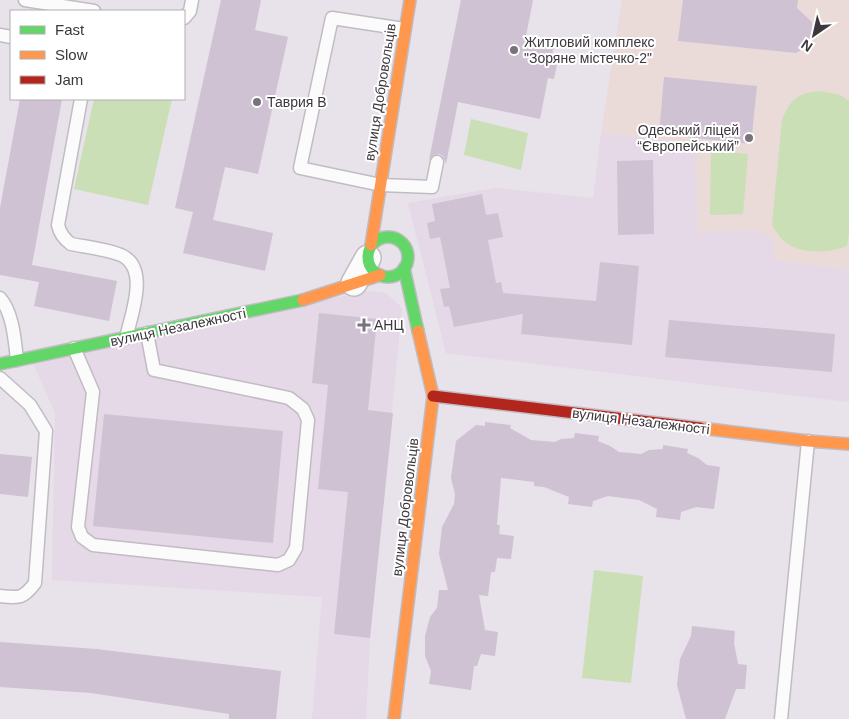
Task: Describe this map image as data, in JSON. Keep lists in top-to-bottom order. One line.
{"streets":{"street":["вулиця Добровольців","вулиця Незалежності"]},"crossings":[["вулиця Добровольців","вулиця Незалежності"]],"places":{"other":["Житловий комплекс \"Зоряне містечко-2\"","Таврия В","Одеський ліцей “Європейський”"],"health":["АНЦ"]},"legend":["Fast","Slow","Jam"],"north":"bottom left"}
